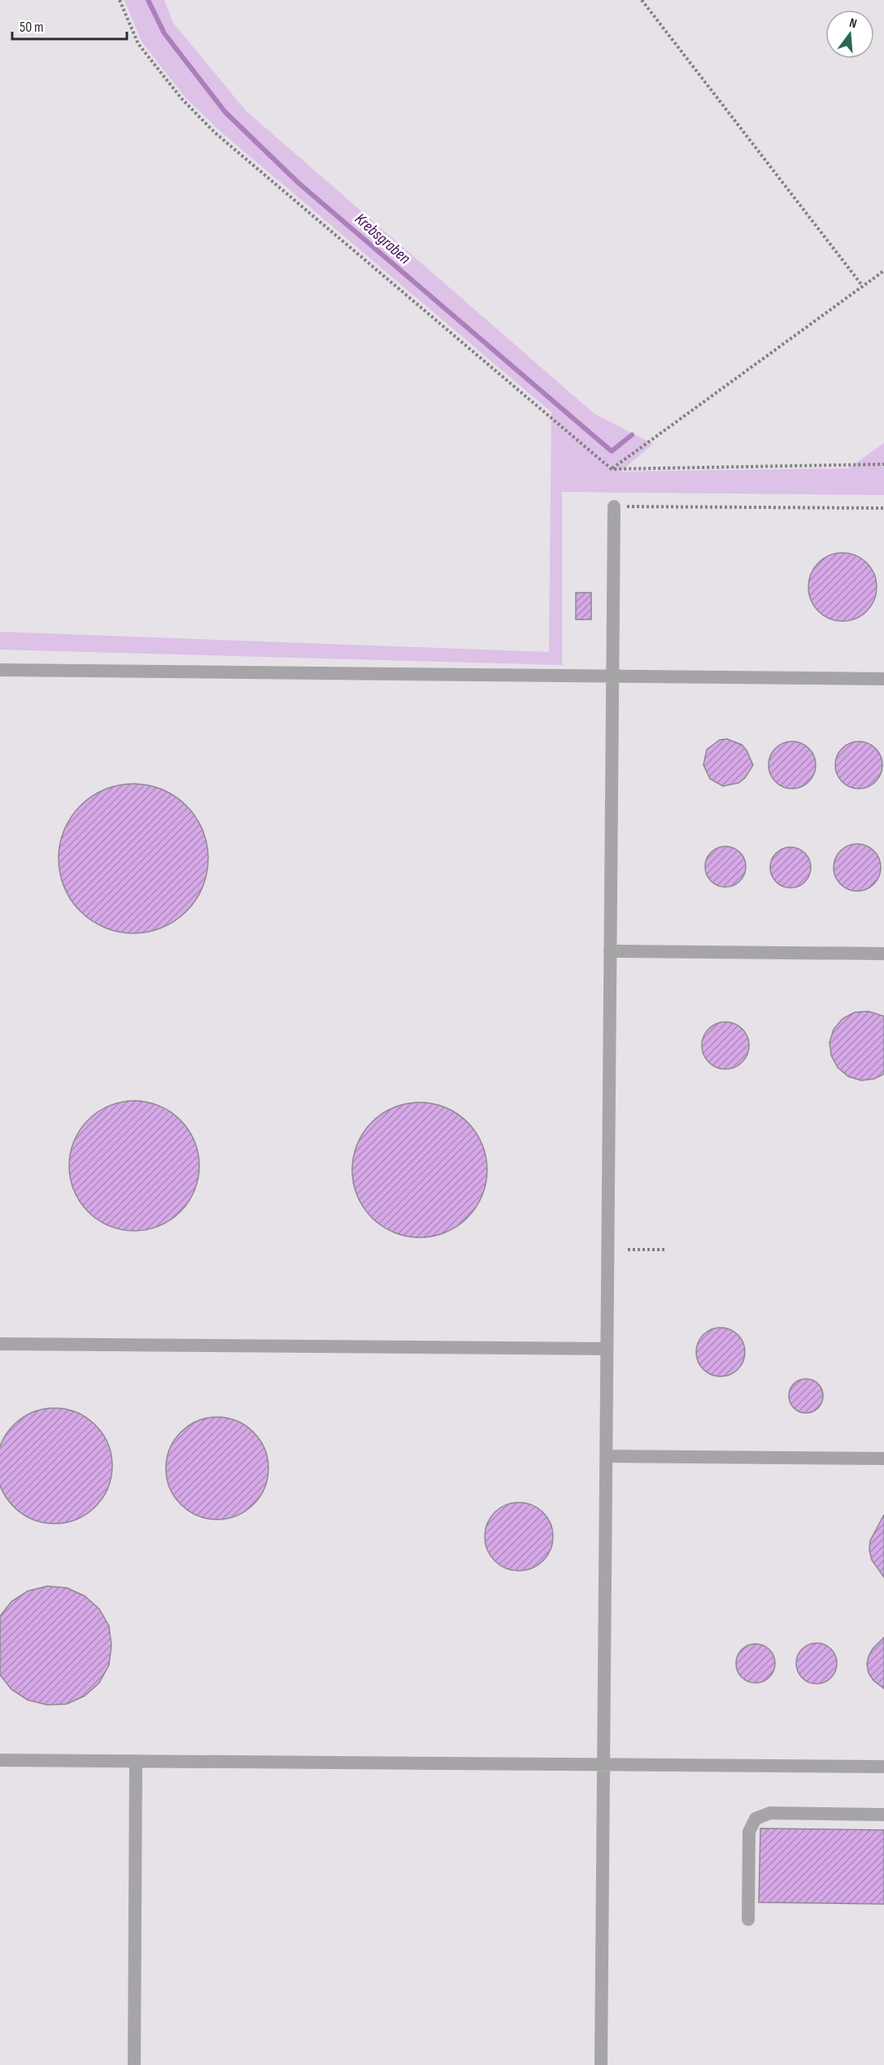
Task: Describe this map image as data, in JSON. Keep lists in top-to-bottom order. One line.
{"water":["Krebsgraben"],"scale_bar":"50 m","north":"top"}
